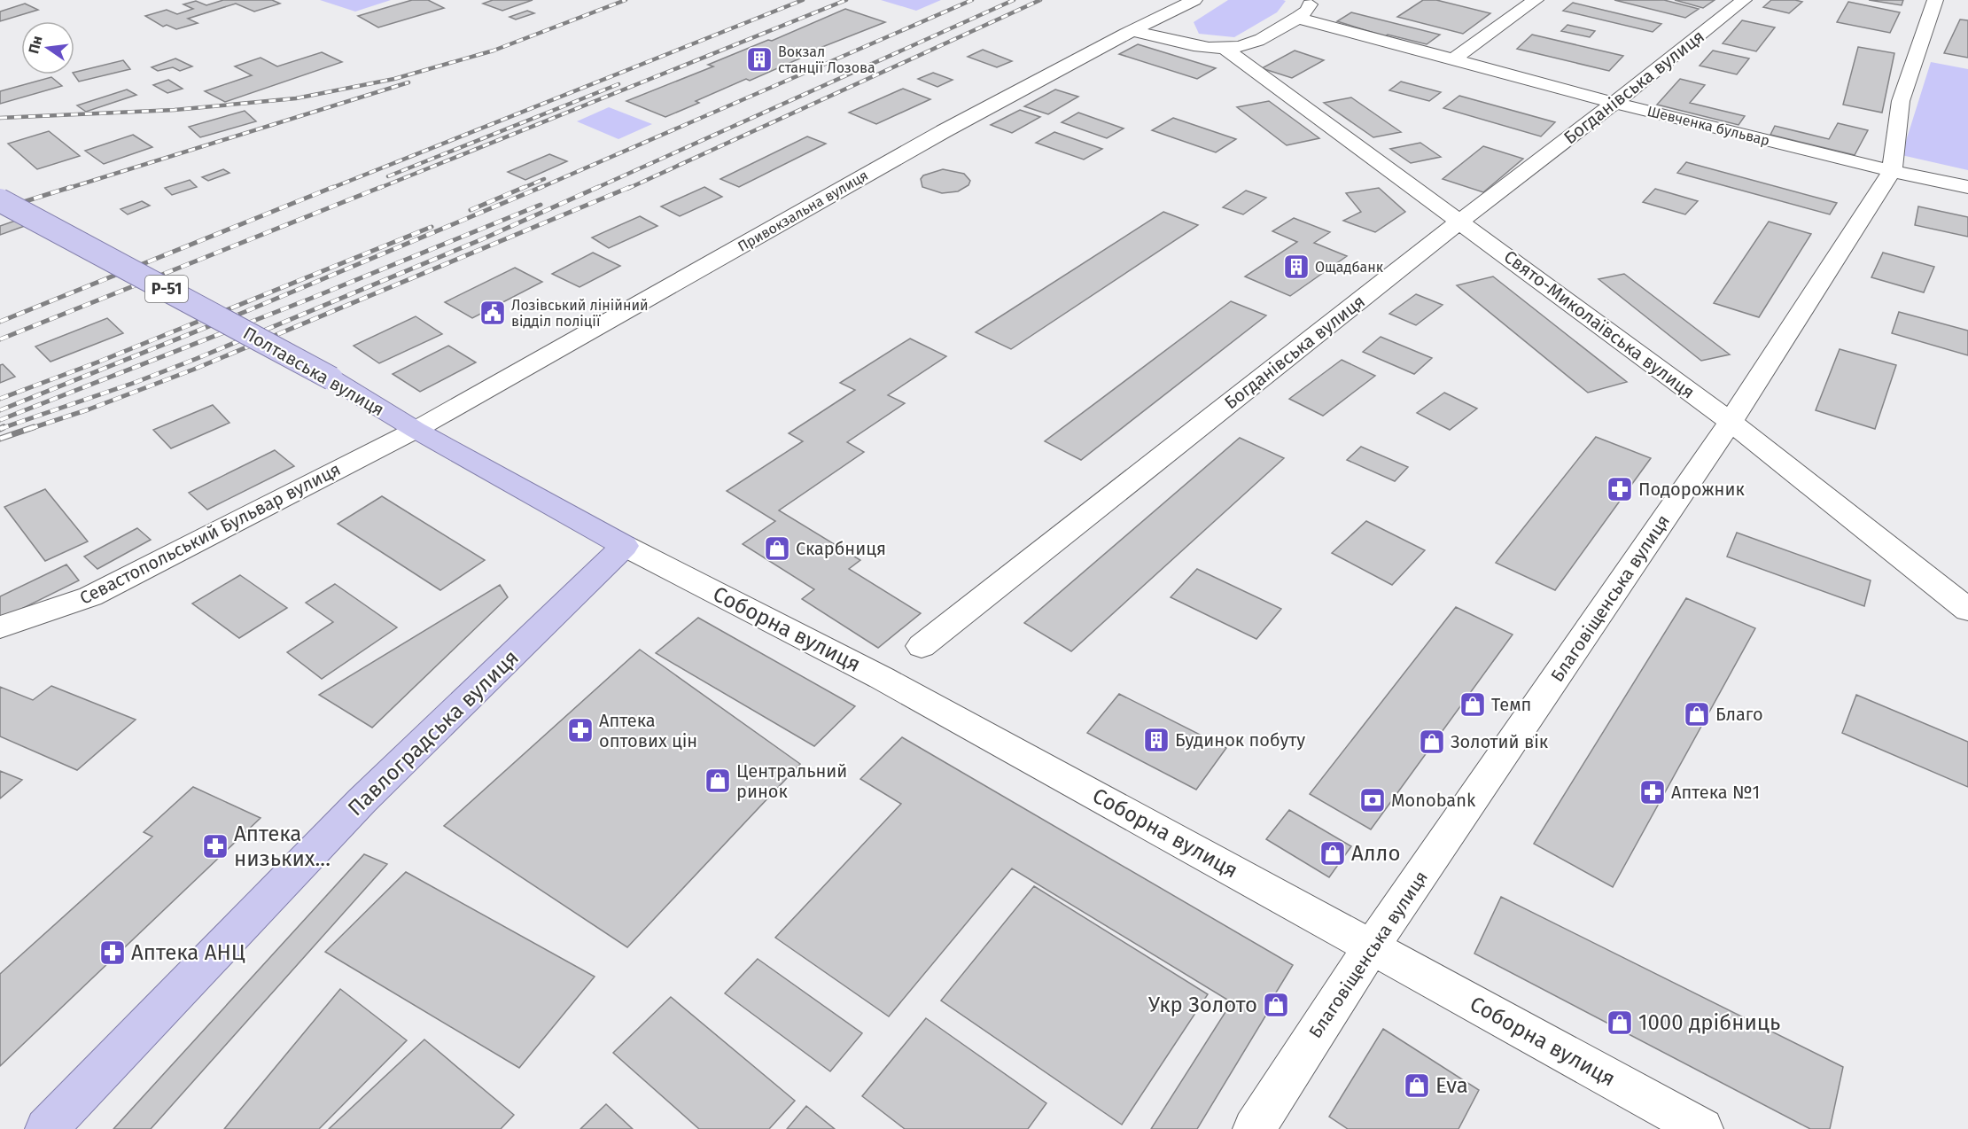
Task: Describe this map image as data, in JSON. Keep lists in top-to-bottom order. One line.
{"streets":{"main road":["Р-51","Полтавська вулиця","Павлоградська вулиця"],"street":["Богданівська вулиця","Шевченка бульвар","Привокзальна вулиця","Свято-Миколаївська вулиця","Севастопольський Бульвар вулиця","Благовіщенська вулиця","Соборна вулиця"]},"crossings":[["Богданівська вулиця","Шевченка бульвар"],["Богданівська вулиця","Свято-Миколаївська вулиця"],["Шевченка бульвар","Благовіщенська вулиця"],["Привокзальна вулиця","Полтавська вулиця"],["Привокзальна вулиця","Севастопольський Бульвар вулиця"],["Свято-Миколаївська вулиця","Благовіщенська вулиця"],["Полтавська вулиця","Севастопольський Бульвар вулиця"],["Полтавська вулиця","Соборна вулиця"],["Полтавська вулиця","Павлоградська вулиця"],["Благовіщенська вулиця","Соборна вулиця"],["Соборна вулиця","Павлоградська вулиця"]],"places":{"building":["Вокзал станції Лозова","Ощадбанк","Будинок побуту"],"public building":["Лозівський лінійний відділ поліції"],"pharmacy":["Подорожник","Аптека оптових цін","Аптека №1","Аптека низьких...","Аптека АНЦ"],"shop":["Скарбниця","Темп","Благо","Золотий вік","Центральний ринок","Алло","Укр Золото","1000 дрібниць","Eva"],"bank":["Monobank"]},"north":"left"}
